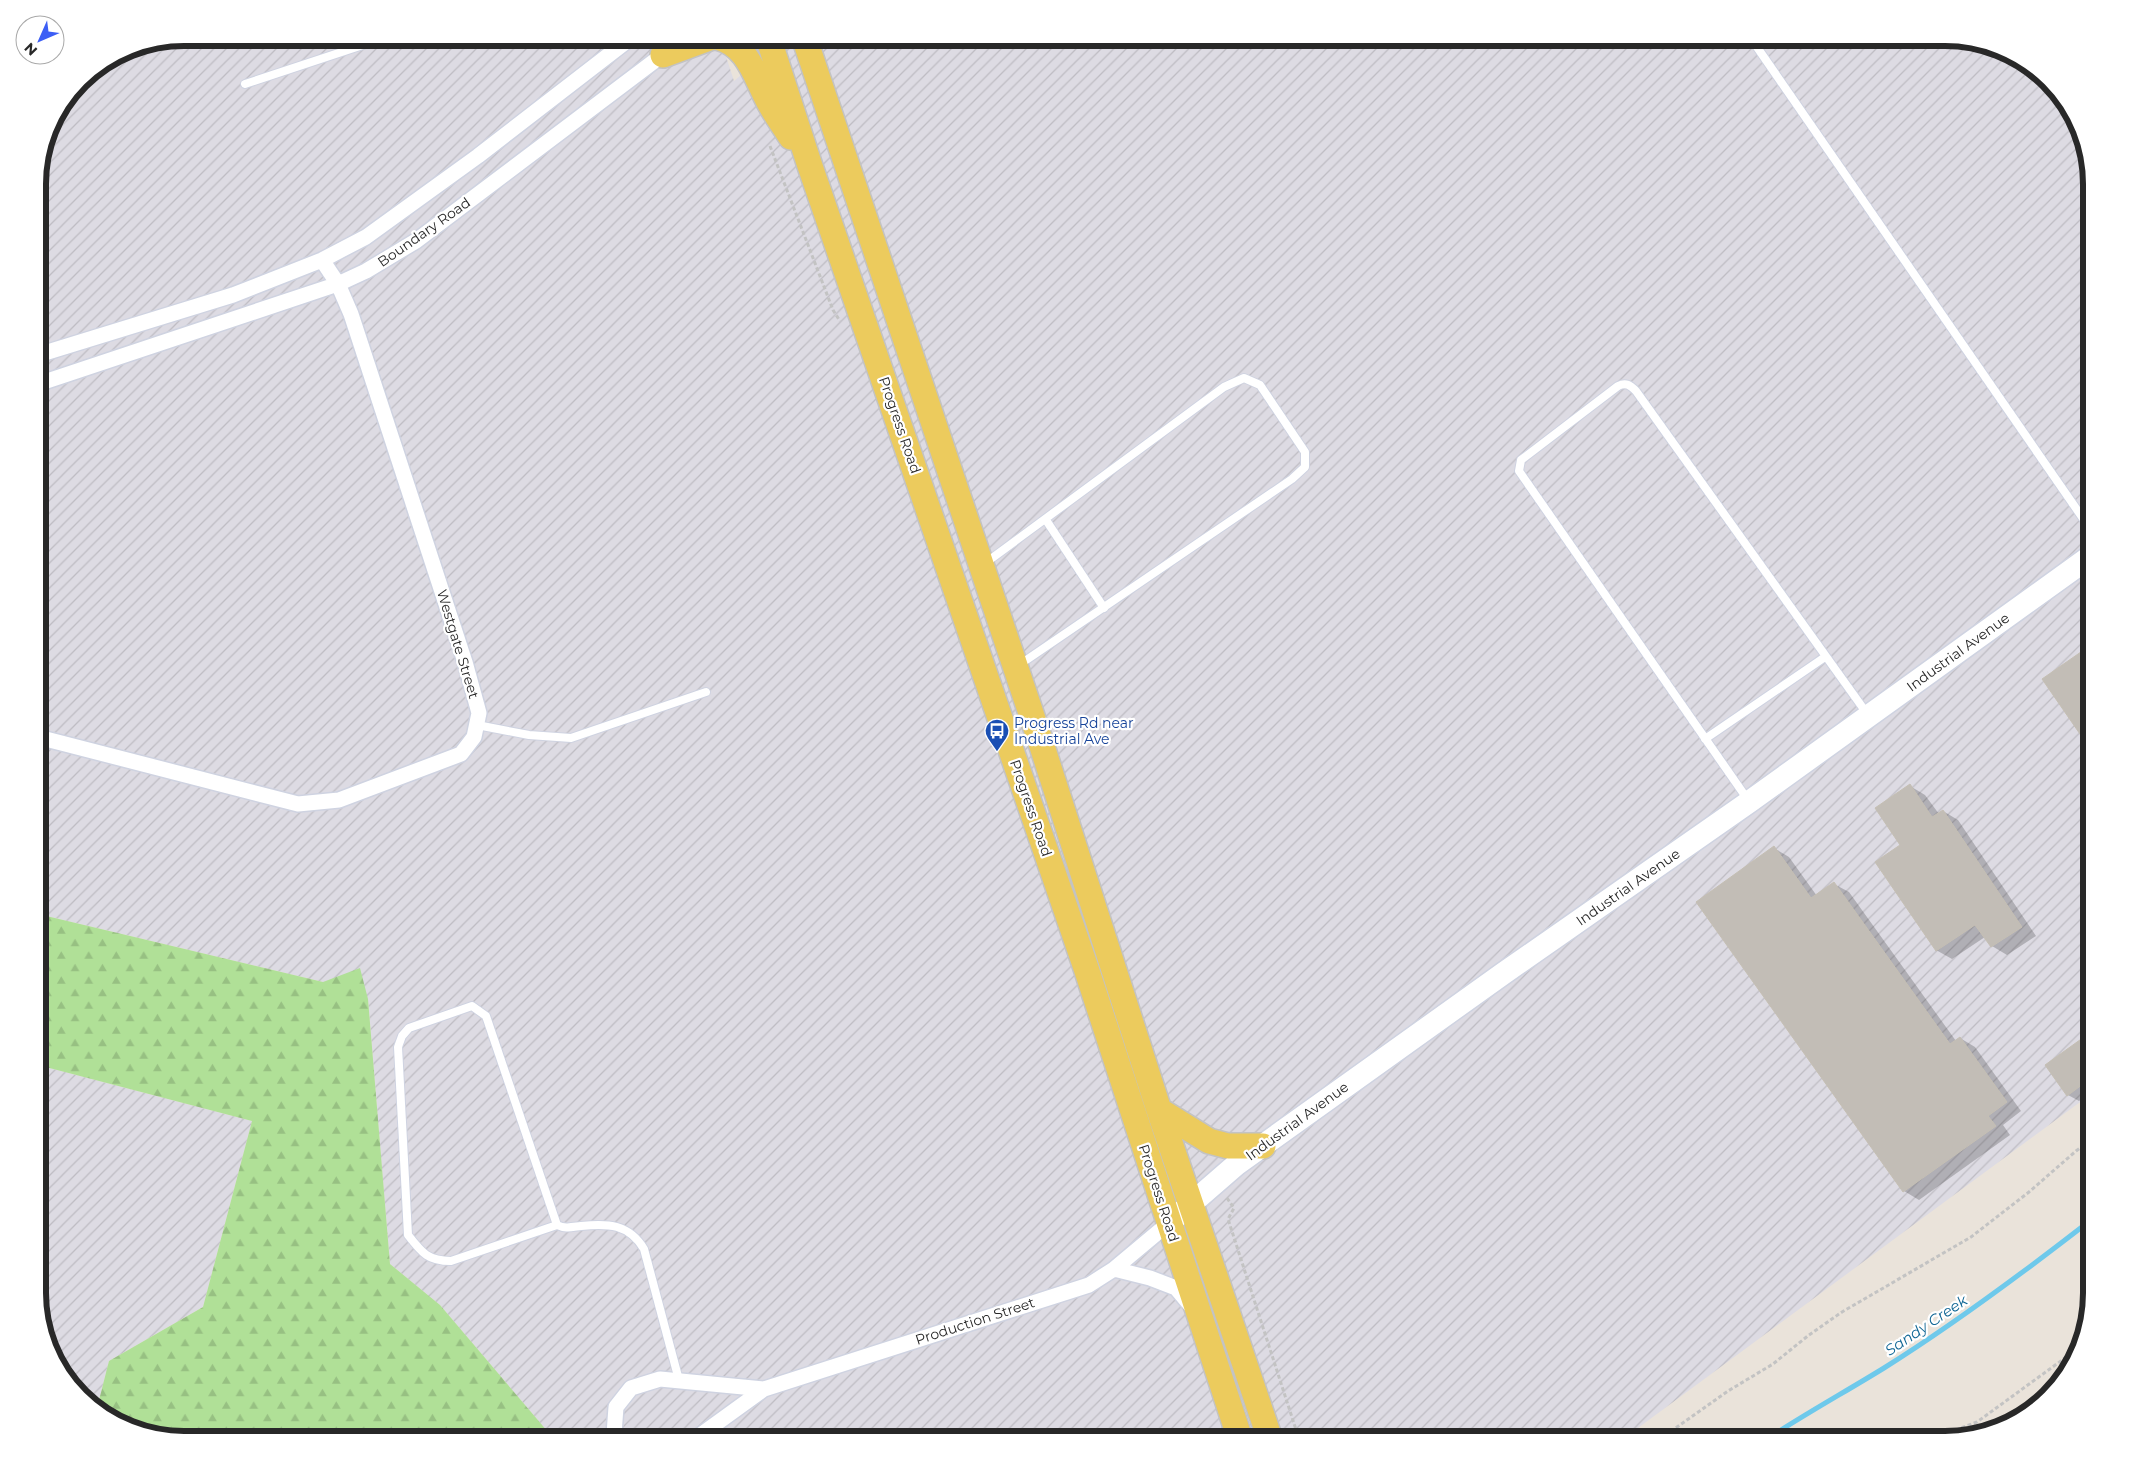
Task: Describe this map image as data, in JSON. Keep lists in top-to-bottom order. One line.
{"streets":{"main road":["Progress Road"],"street":["Boundary Road","Westgate Street","Industrial Avenue","Production Street"]},"crossings":[["Boundary Road","Westgate Street"],["Progress Road","Industrial Avenue"],["Progress Road","Production Street"],["Industrial Avenue","Production Street"]],"water":["Sandy Creek"],"places":{"bus stop":["Progress Rd near Industrial Ave"]},"north":"bottom left"}
